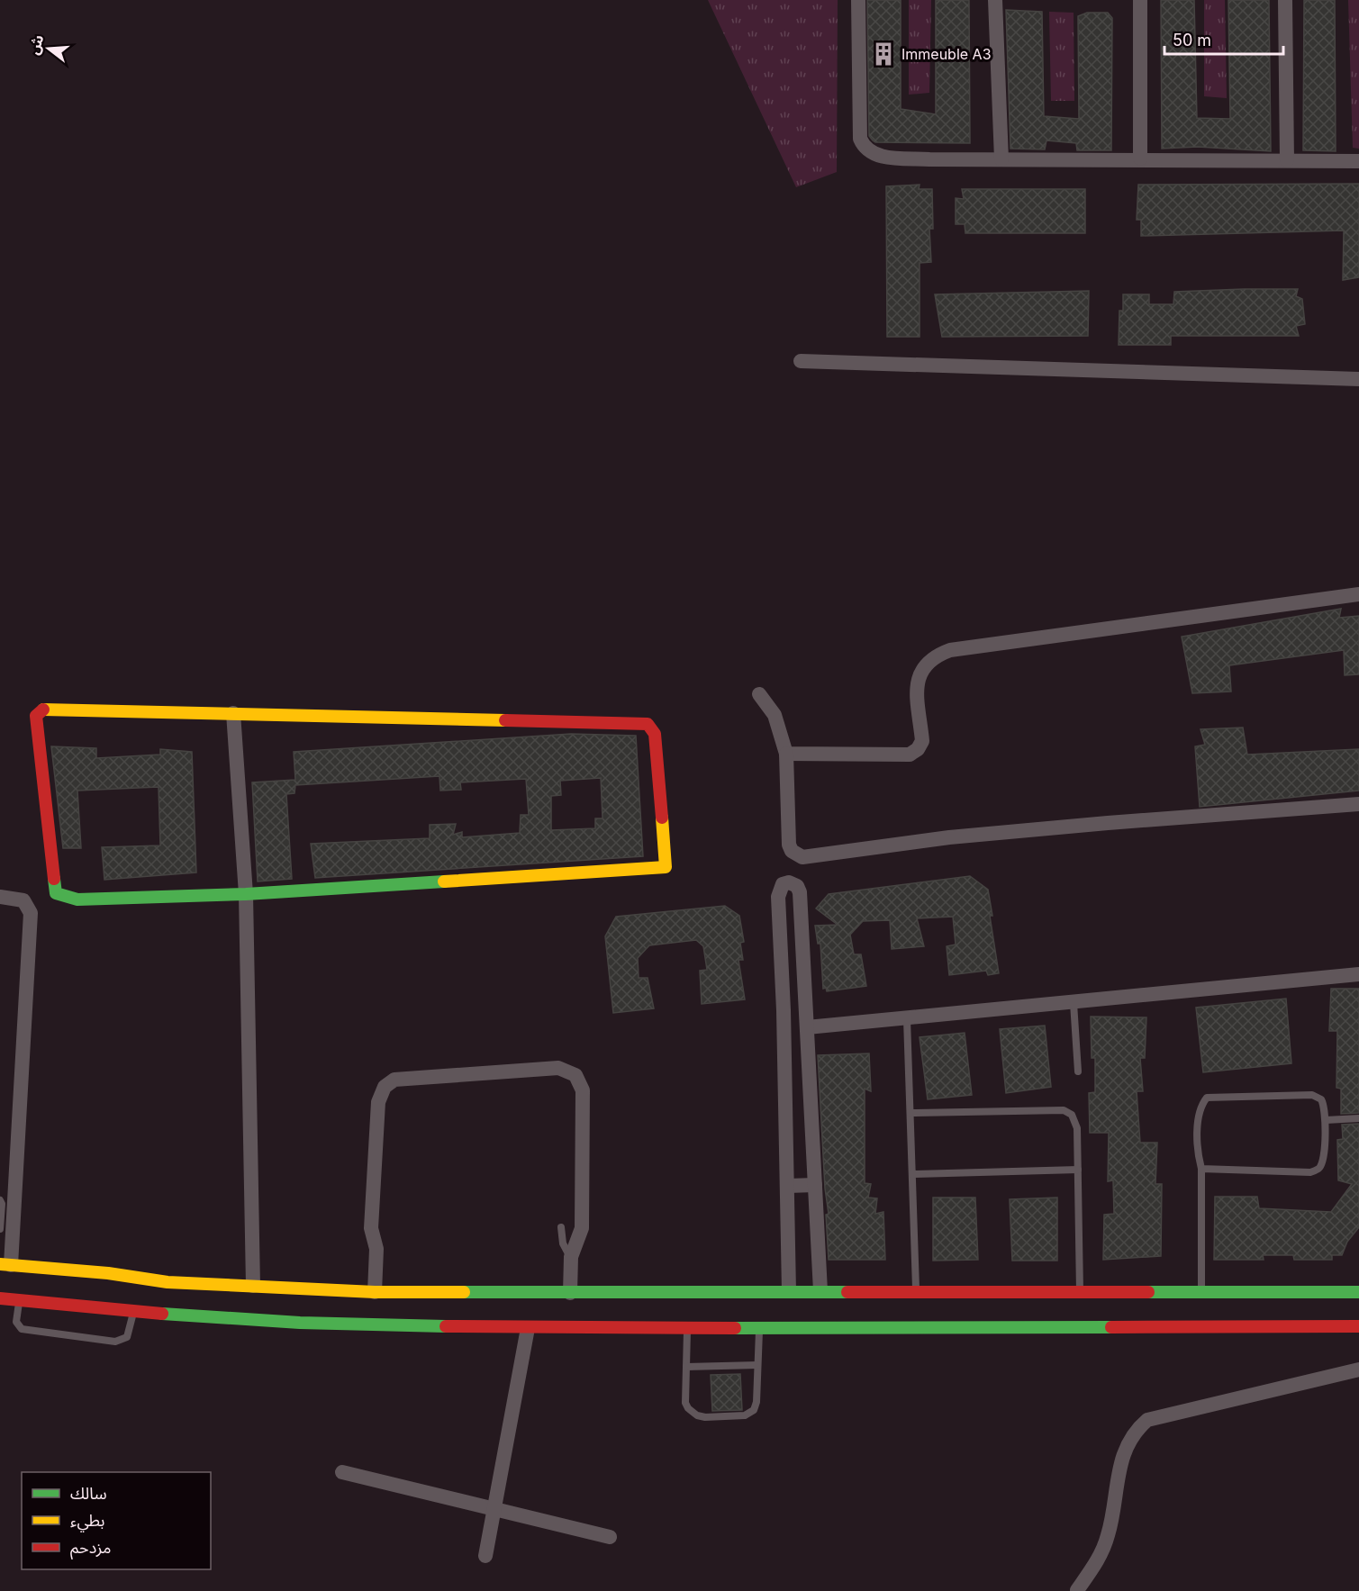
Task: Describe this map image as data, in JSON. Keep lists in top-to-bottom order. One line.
{"places":{"building":["Immeuble A3"]},"legend":["سالك","بطيء","مزدحم"],"scale_bar":"50 m","north":"left"}
